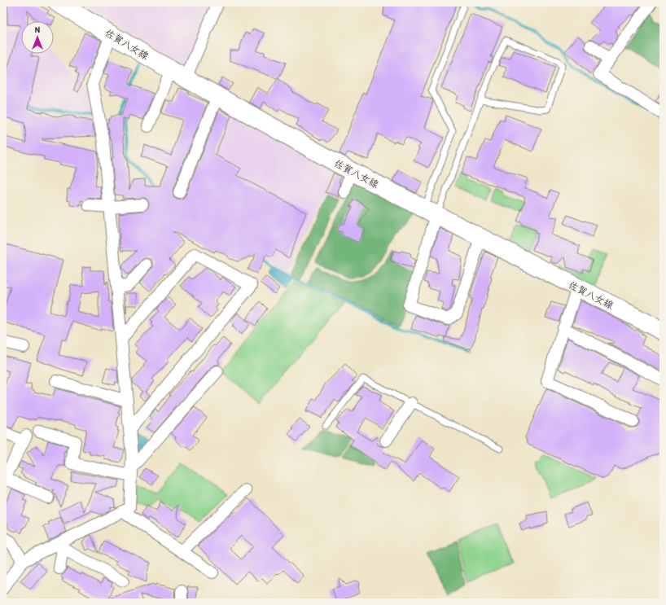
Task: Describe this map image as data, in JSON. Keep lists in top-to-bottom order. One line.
{"streets":{"main road":["佐賀八女線"]},"north":"top"}
